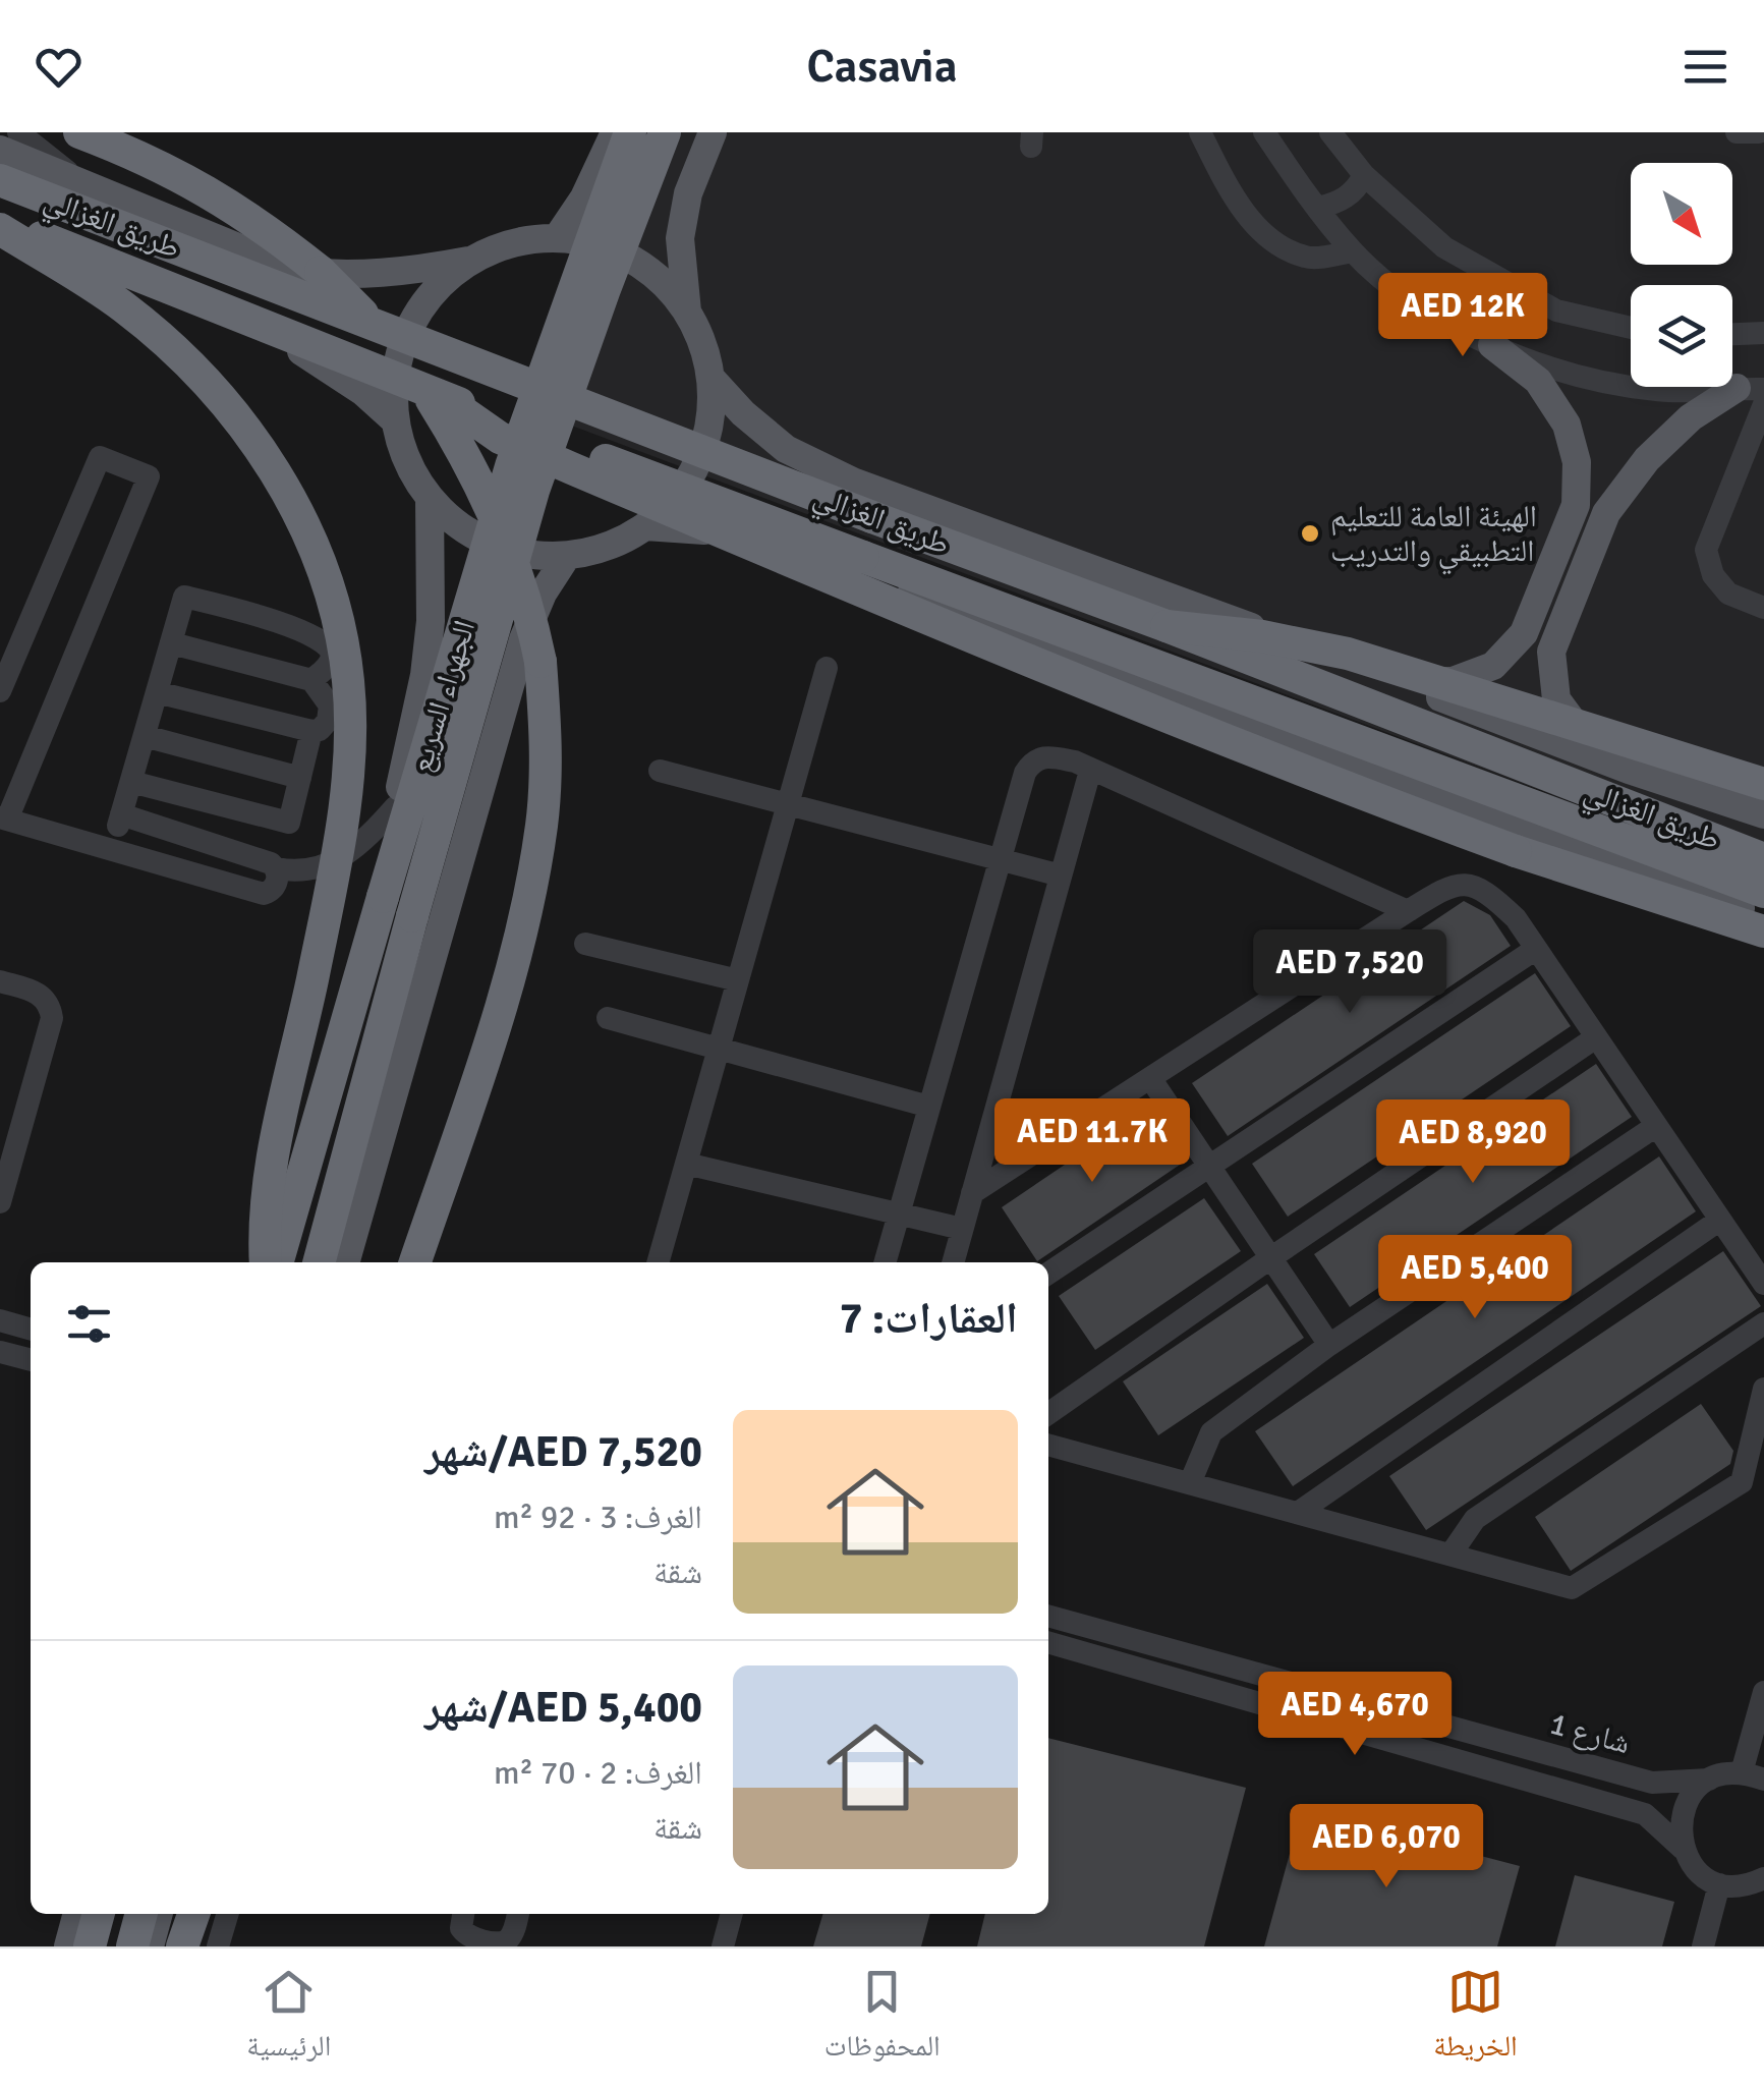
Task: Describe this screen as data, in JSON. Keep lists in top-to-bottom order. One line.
{"streets":{"highway":["طريق الغزالي","الجهراء السريع"],"street":["شارع 1"]},"crossings":[["طريق الغزالي","الجهراء السريع"]],"places":["الهيئة العامة للتعليم التطبيقي والتدريب"],"north":"bottom right","page":{"header":"Casavia","price":["AED 12K","AED 7,520","AED 11.7K","AED 8,920","AED 5,400","AED 4,670","AED 6,070"],"heading":"العقارات: 7","list":[{"name":"AED 7,520/شهر","note":"الغرف: 3 · 92 m² · شقة"},{"name":"AED 5,400/شهر","note":"الغرف: 2 · 70 m² · شقة"}],"tabs":["الخريطة","المحفوظات","الرئيسية"]}}
